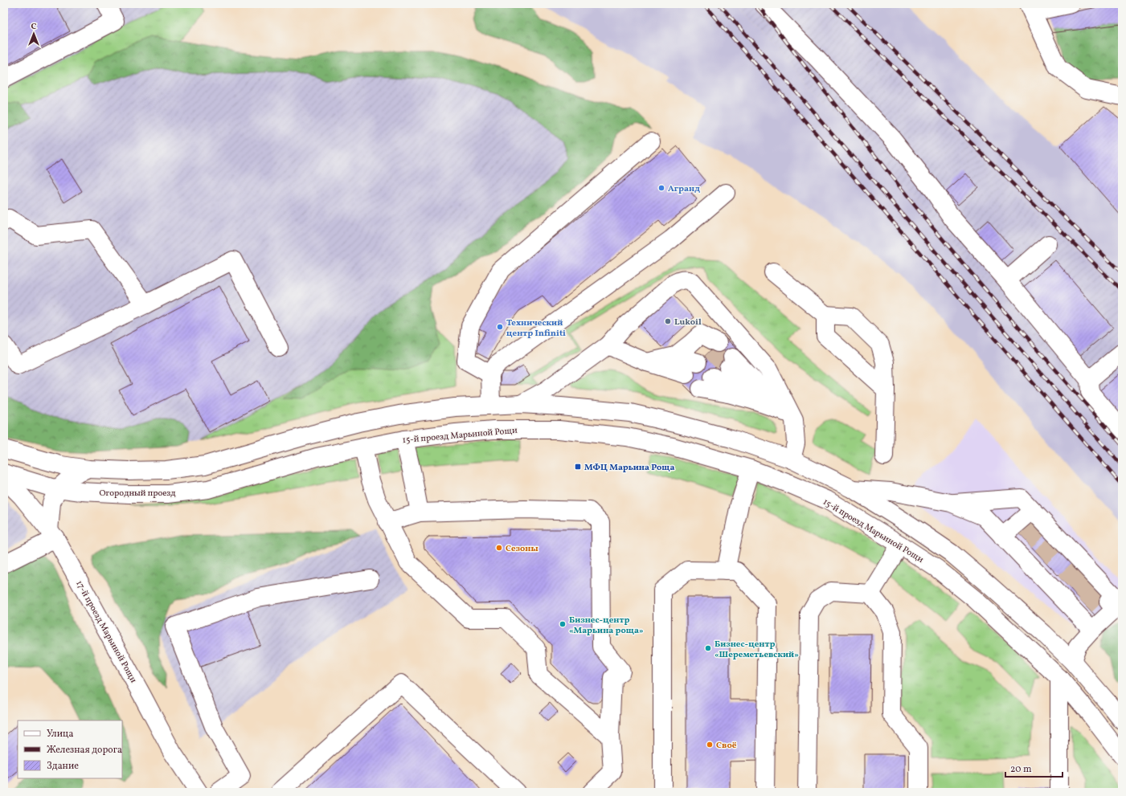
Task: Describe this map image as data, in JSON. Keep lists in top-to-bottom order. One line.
{"streets":{"main road":["15-й проезд Марьиной Рощи","Огородный проезд","17-й проезд Марьиной Рощи"]},"crossings":[["15-й проезд Марьиной Рощи","Огородный проезд"]],"places":{"other":["Агранд","Lukoil","Технический центр Infiniti","Сезоны","Бизнес-центр «Марьина роща»","Бизнес-центр «Шереметьевский»","Своё"],"transit":["МФЦ Марьина Роща"]},"legend":["Улица","Железная дорога","Здание"],"scale_bar":"20 m","north":"top"}
